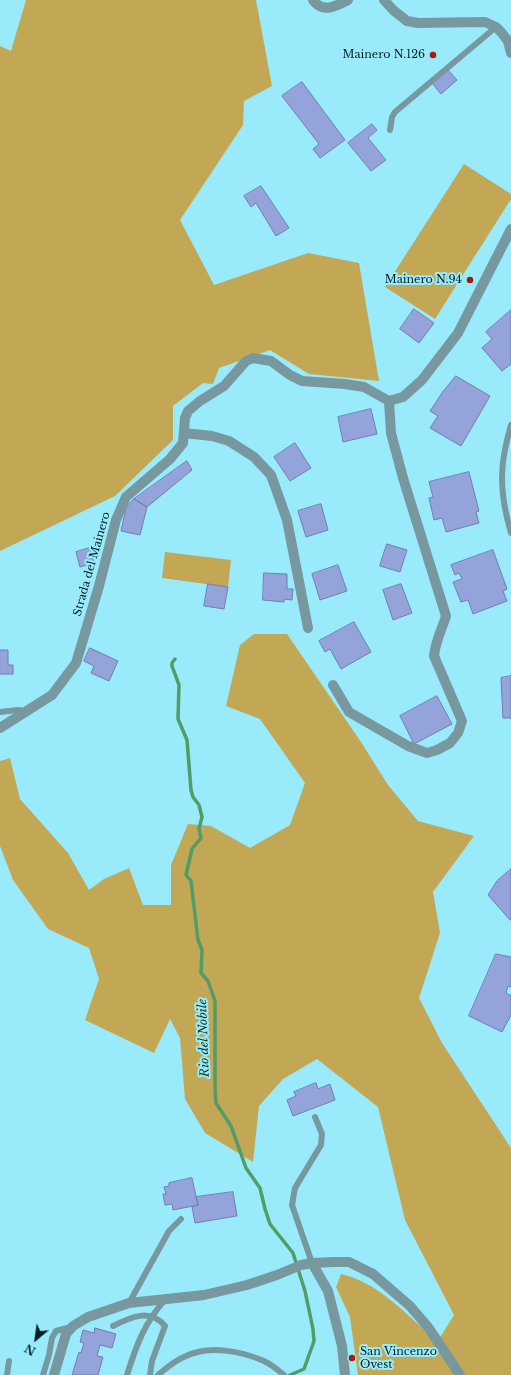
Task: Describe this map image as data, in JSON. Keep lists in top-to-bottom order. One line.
{"streets":{"street":["Strada del Mainero"]},"water":["Rio del Nobile"],"places":["Mainero N.126","Mainero N.94","San Vincenzo Ovest"],"north":"bottom left"}
